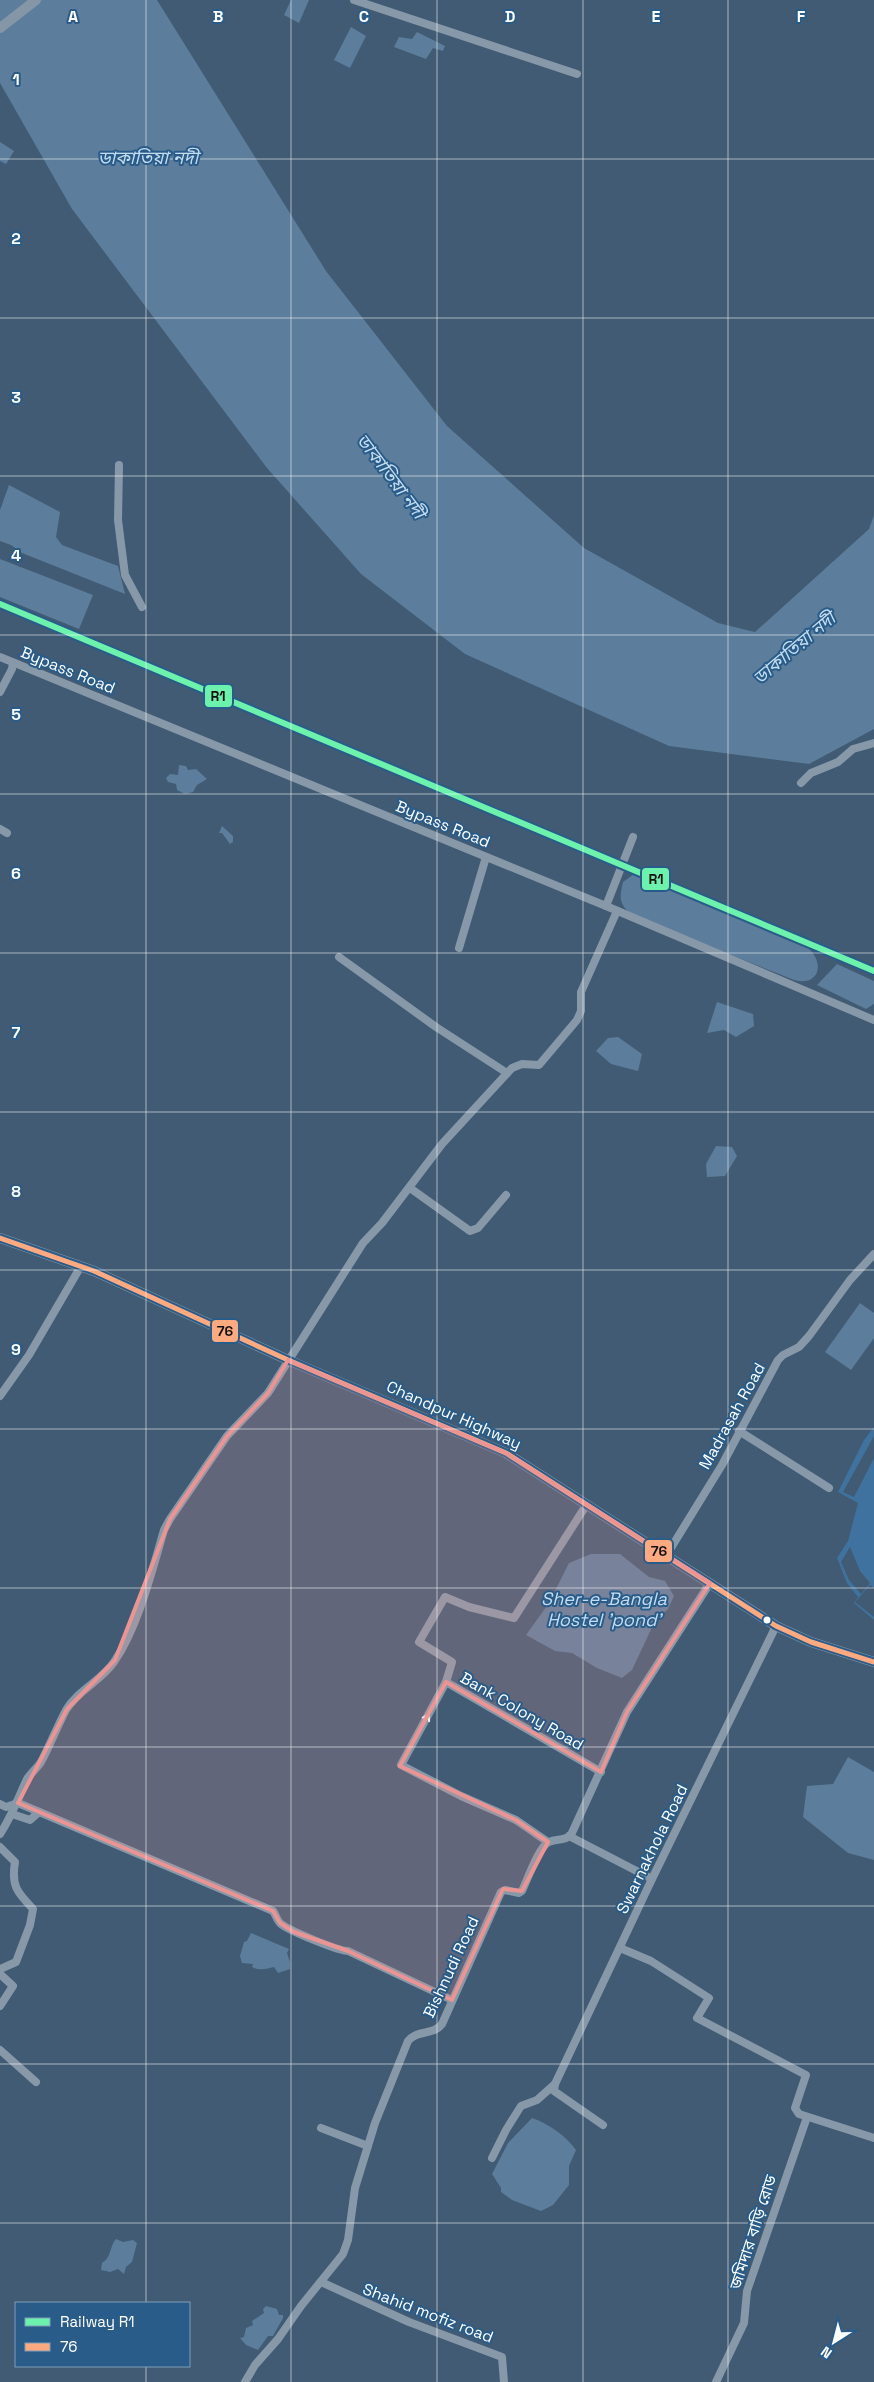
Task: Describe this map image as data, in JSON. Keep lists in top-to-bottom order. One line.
{"streets":{"main road":["Chandpur Highway"],"street":["Bypass Road","Madrasah Road","Bank Colony Road","Swarnakhola Road","Bishnudi Road","জমিদার বাড়ি রোড","Shahid mofiz road"]},"crossings":[["Chandpur Highway","Madrasah Road"],["Chandpur Highway","Bank Colony Road"],["Chandpur Highway","Swarnakhola Road"],["Bank Colony Road","Bishnudi Road"],["Bishnudi Road","Shahid mofiz road"]],"water":["ডাকাতিয়া নদী","Sher-e-Bangla Hostel 'pond'"],"lines":["rail line R1","transit line 76"],"legend":["Railway R1","76"],"north":"bottom left","grid":{"columns":["A","B","C","D","E","F"],"rows":["1","2","3","4","5","6","7","8","9"]}}
